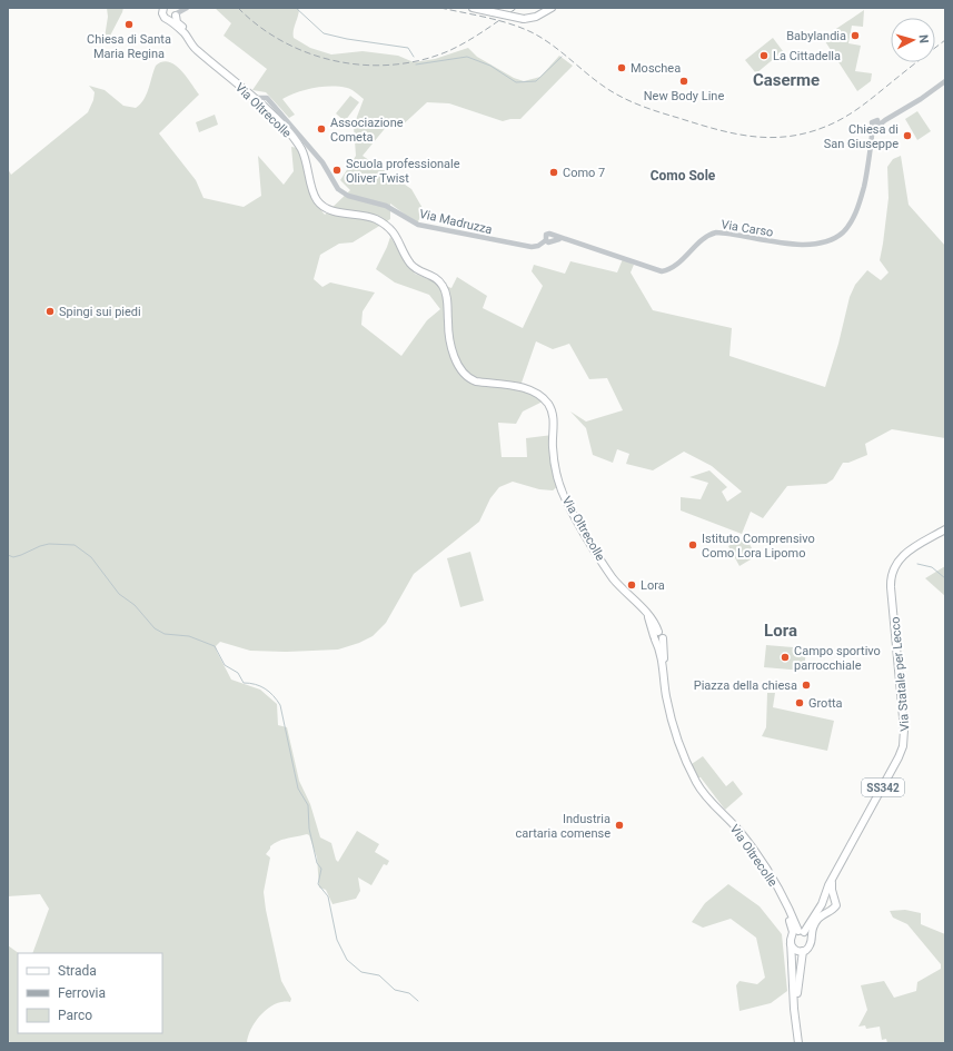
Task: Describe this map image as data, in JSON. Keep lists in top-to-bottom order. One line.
{"streets":{"main road":["Via Oltrecolle","Via Statale per Lecco","SS342"],"street":["Via Madruzza","Via Carso"]},"crossings":[["Via Oltrecolle","Via Madruzza"],["Via Madruzza","Via Carso"]],"districts":["Caserme","Como Sole","Lora"],"places":["Chiesa di Santa Maria Regina","Babylandia","La Cittadella","Moschea","New Body Line","Associazione Cometa","Chiesa di San Giuseppe","Scuola professionale Oliver Twist","Como 7","Spingi sui piedi","Istituto Comprensivo Como Lora Lipomo","Lora","Campo sportivo parrocchiale","Piazza della chiesa","Grotta","Industria cartaria comense"],"legend":["Strada","Ferrovia","Parco"],"north":"right"}
